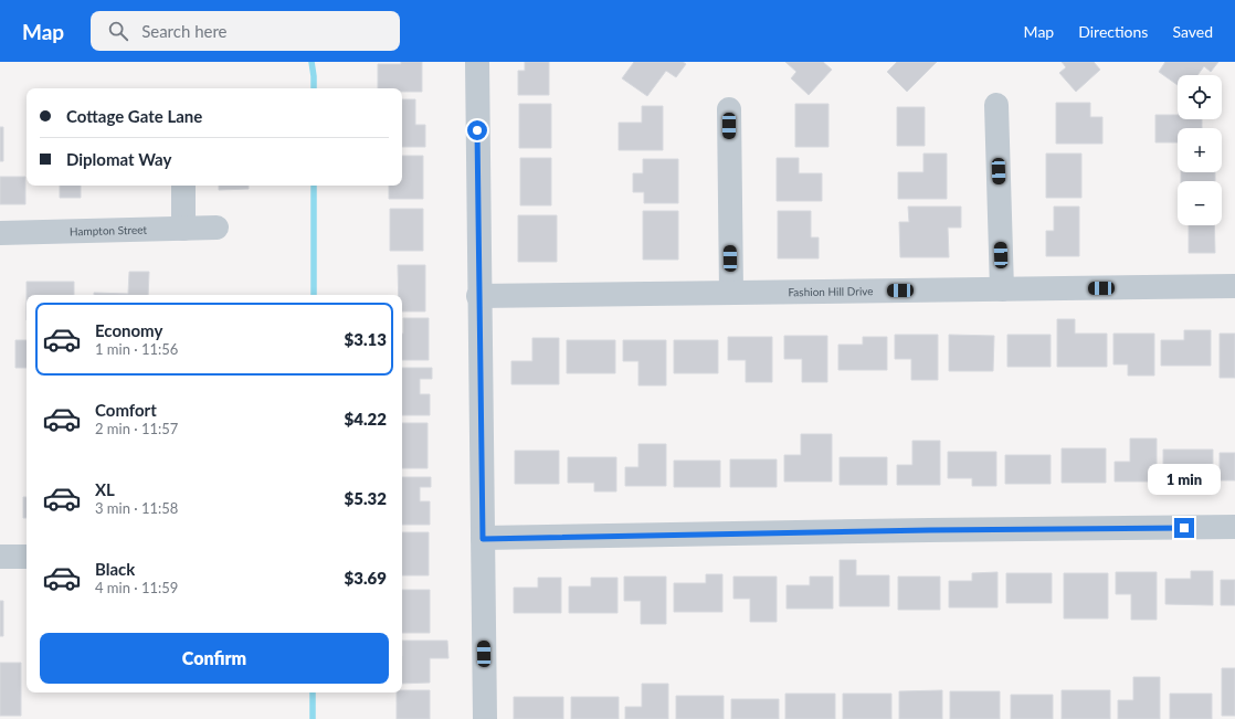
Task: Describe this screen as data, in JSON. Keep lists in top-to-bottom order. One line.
{"streets":{"street":["Hampton Street","Fashion Hill Drive"]},"page":{"header":"Map","search":"Search here","nav":["Map","Directions","Saved"],"map_buttons":["+","−"],"banner":["Cottage Gate Lane","Diplomat Way"],"list":[{"name":"Economy","note":"1 min · 11:56","value":"$3.13"},{"name":"Comfort","note":"2 min · 11:57","value":"$4.22"},{"name":"XL","note":"3 min · 11:58","value":"$5.32"},{"name":"Black","note":"4 min · 11:59","value":"$3.69"}],"bubble":"1 min","buttons":"Confirm"}}
